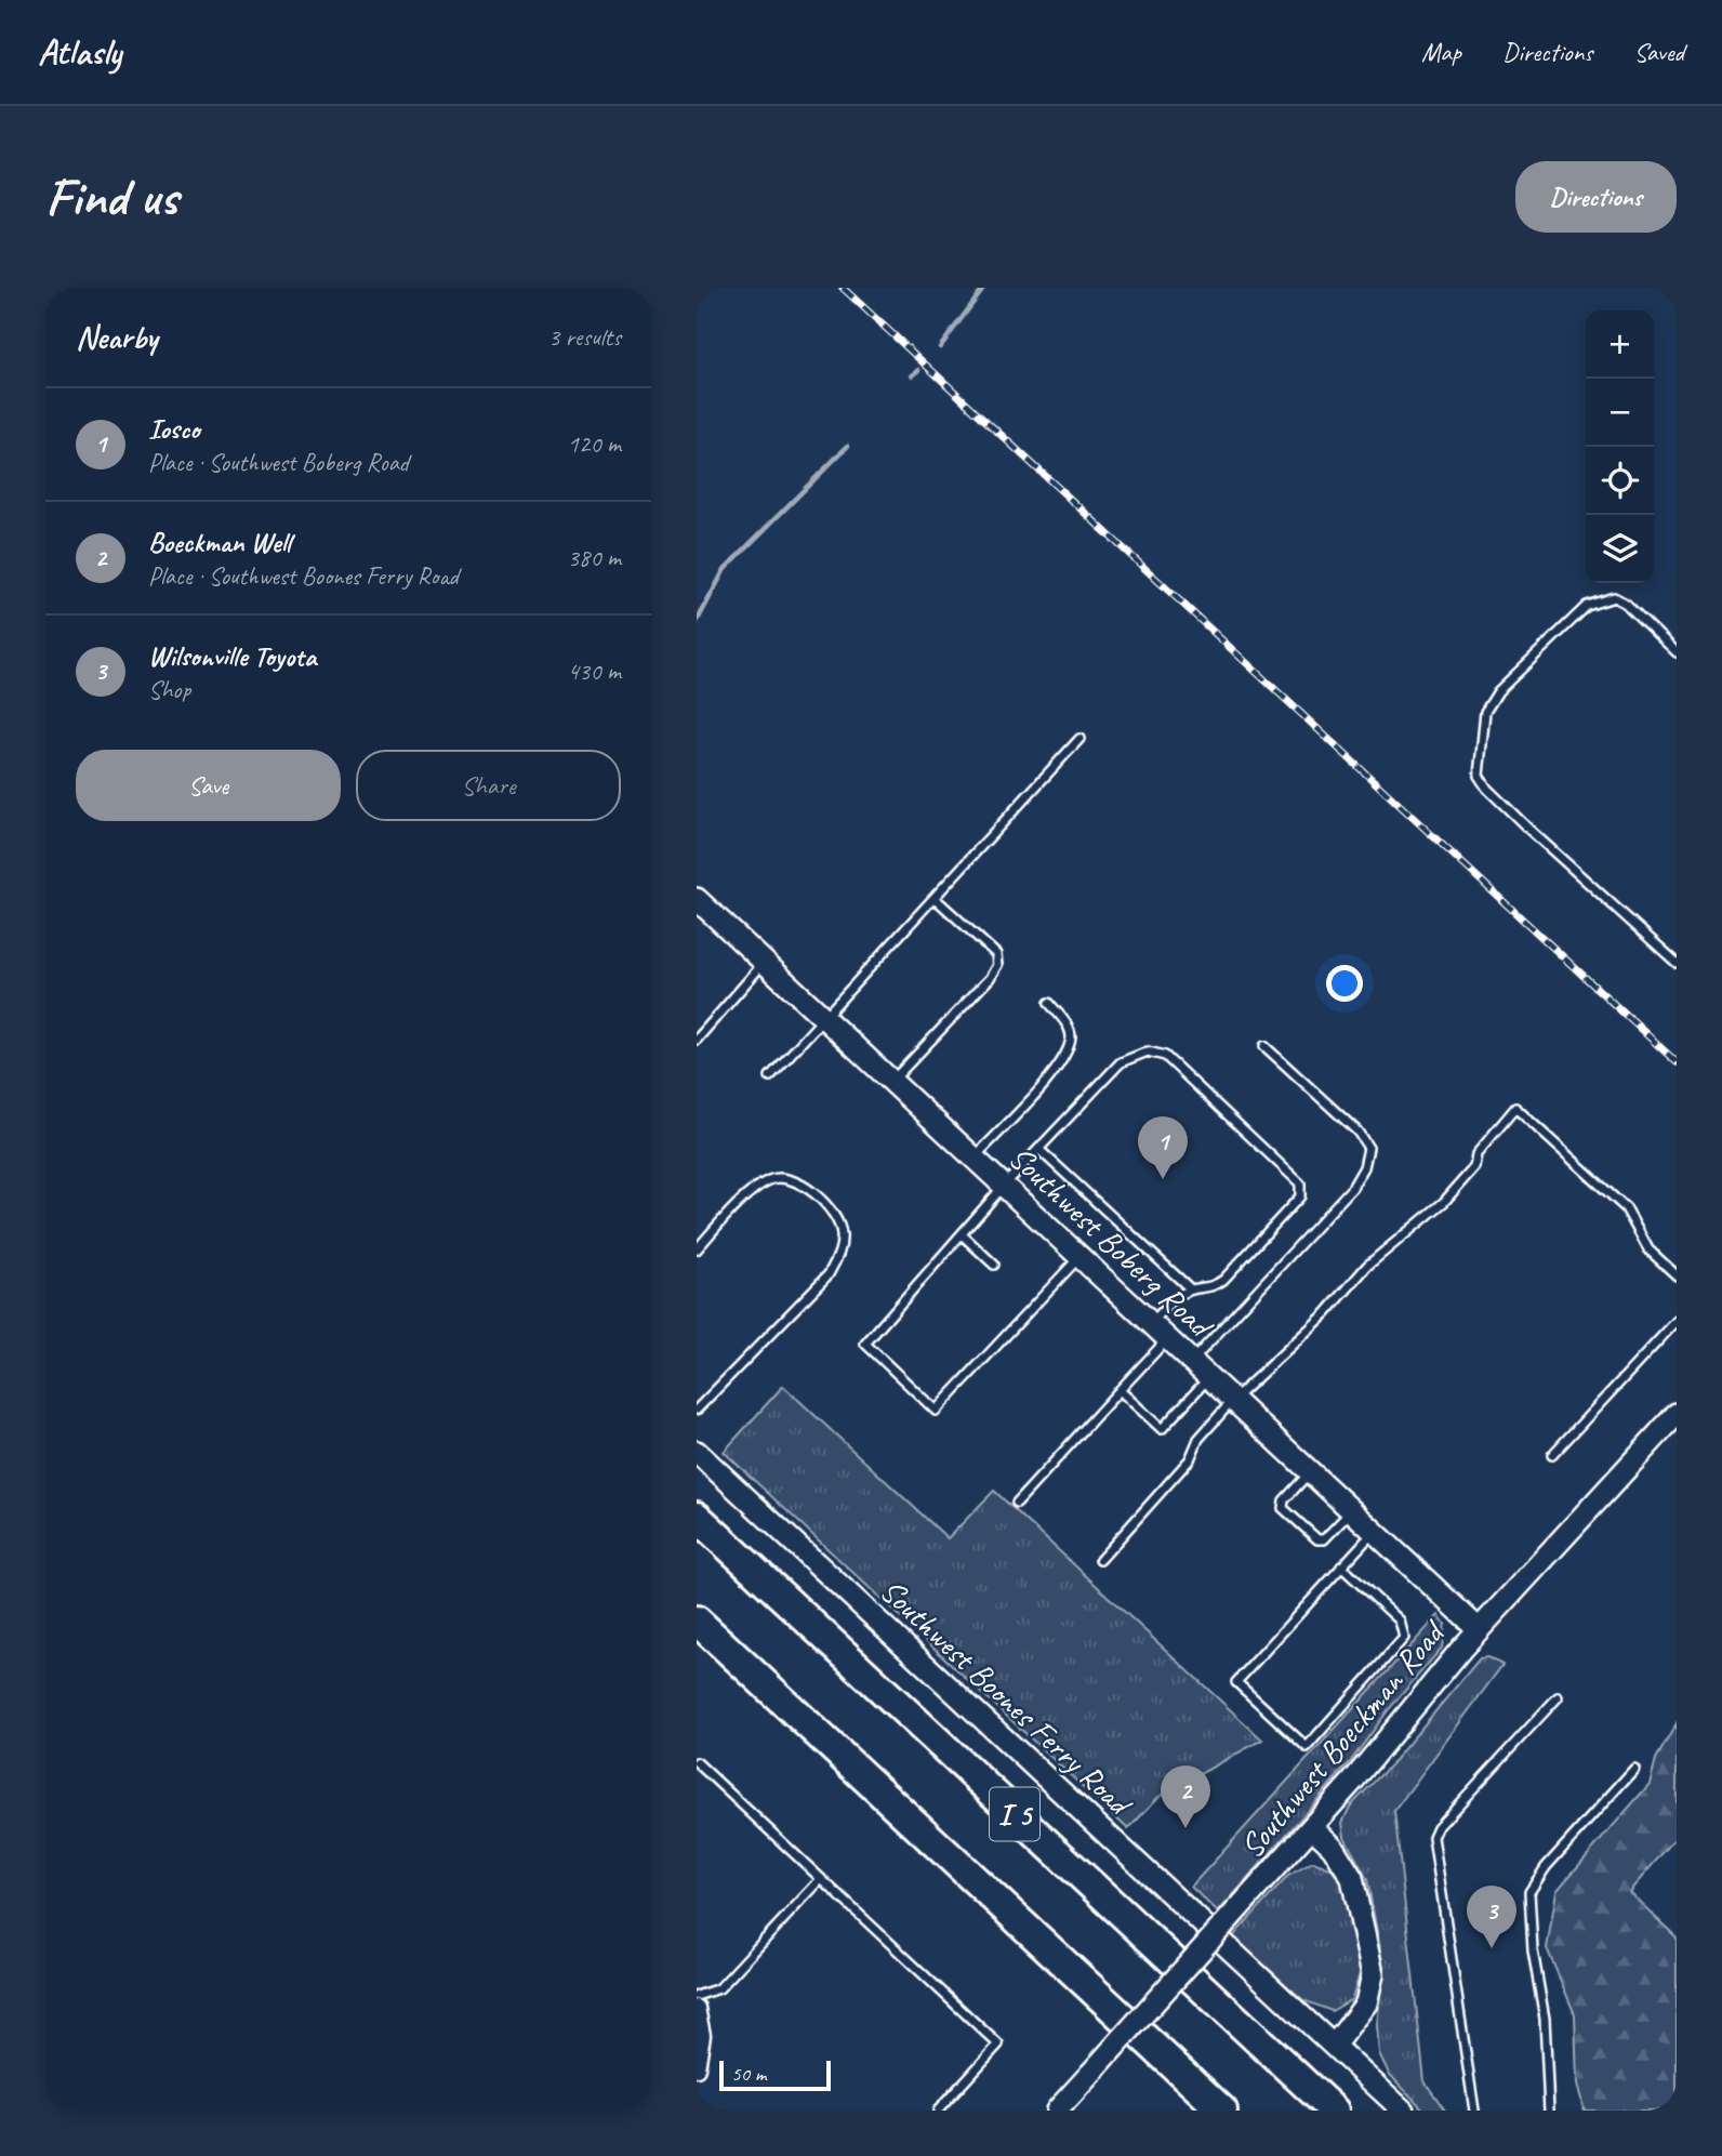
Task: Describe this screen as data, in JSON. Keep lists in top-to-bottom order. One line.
{"streets":{"highway":["I 5"],"street":["Southwest Boberg Road","Southwest Boones Ferry Road","Southwest Boeckman Road"]},"crossings":[["Southwest Boberg Road","Southwest Boeckman Road"]],"scale_bar":"50 m","page":{"header":"Atlasly","nav":["Map","Directions","Saved"],"buttons":["Directions",["Save","Share"]],"title":"Find us","heading":["Nearby","3 results"],"map_buttons":["+","−"],"list":[{"mark":"1","name":"Iosco","note":"Place · Southwest Boberg Road","value":"120 m"},{"mark":"2","name":"Boeckman Well","note":"Place · Southwest Boones Ferry Road","value":"380 m"},{"mark":"3","name":"Wilsonville Toyota","note":"Shop","value":"430 m"}],"pins":["1","2","3"],"scale":"50 m"}}
